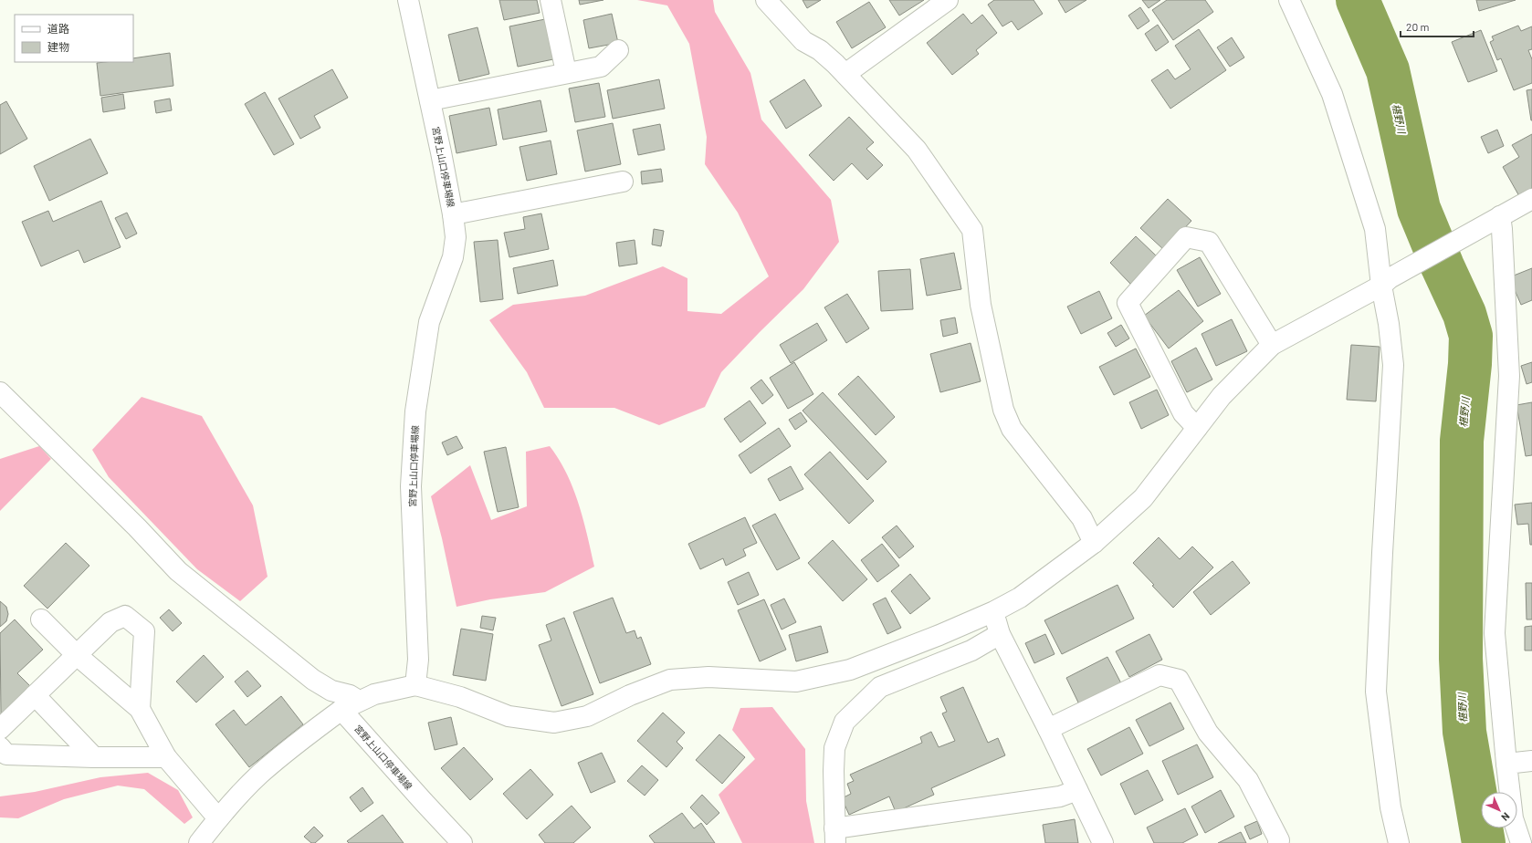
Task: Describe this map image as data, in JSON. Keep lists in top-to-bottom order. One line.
{"streets":{"street":["宮野上山口停車場線"]},"water":["椹野川"],"legend":["道路","建物"],"scale_bar":"20 m","north":"bottom right"}
